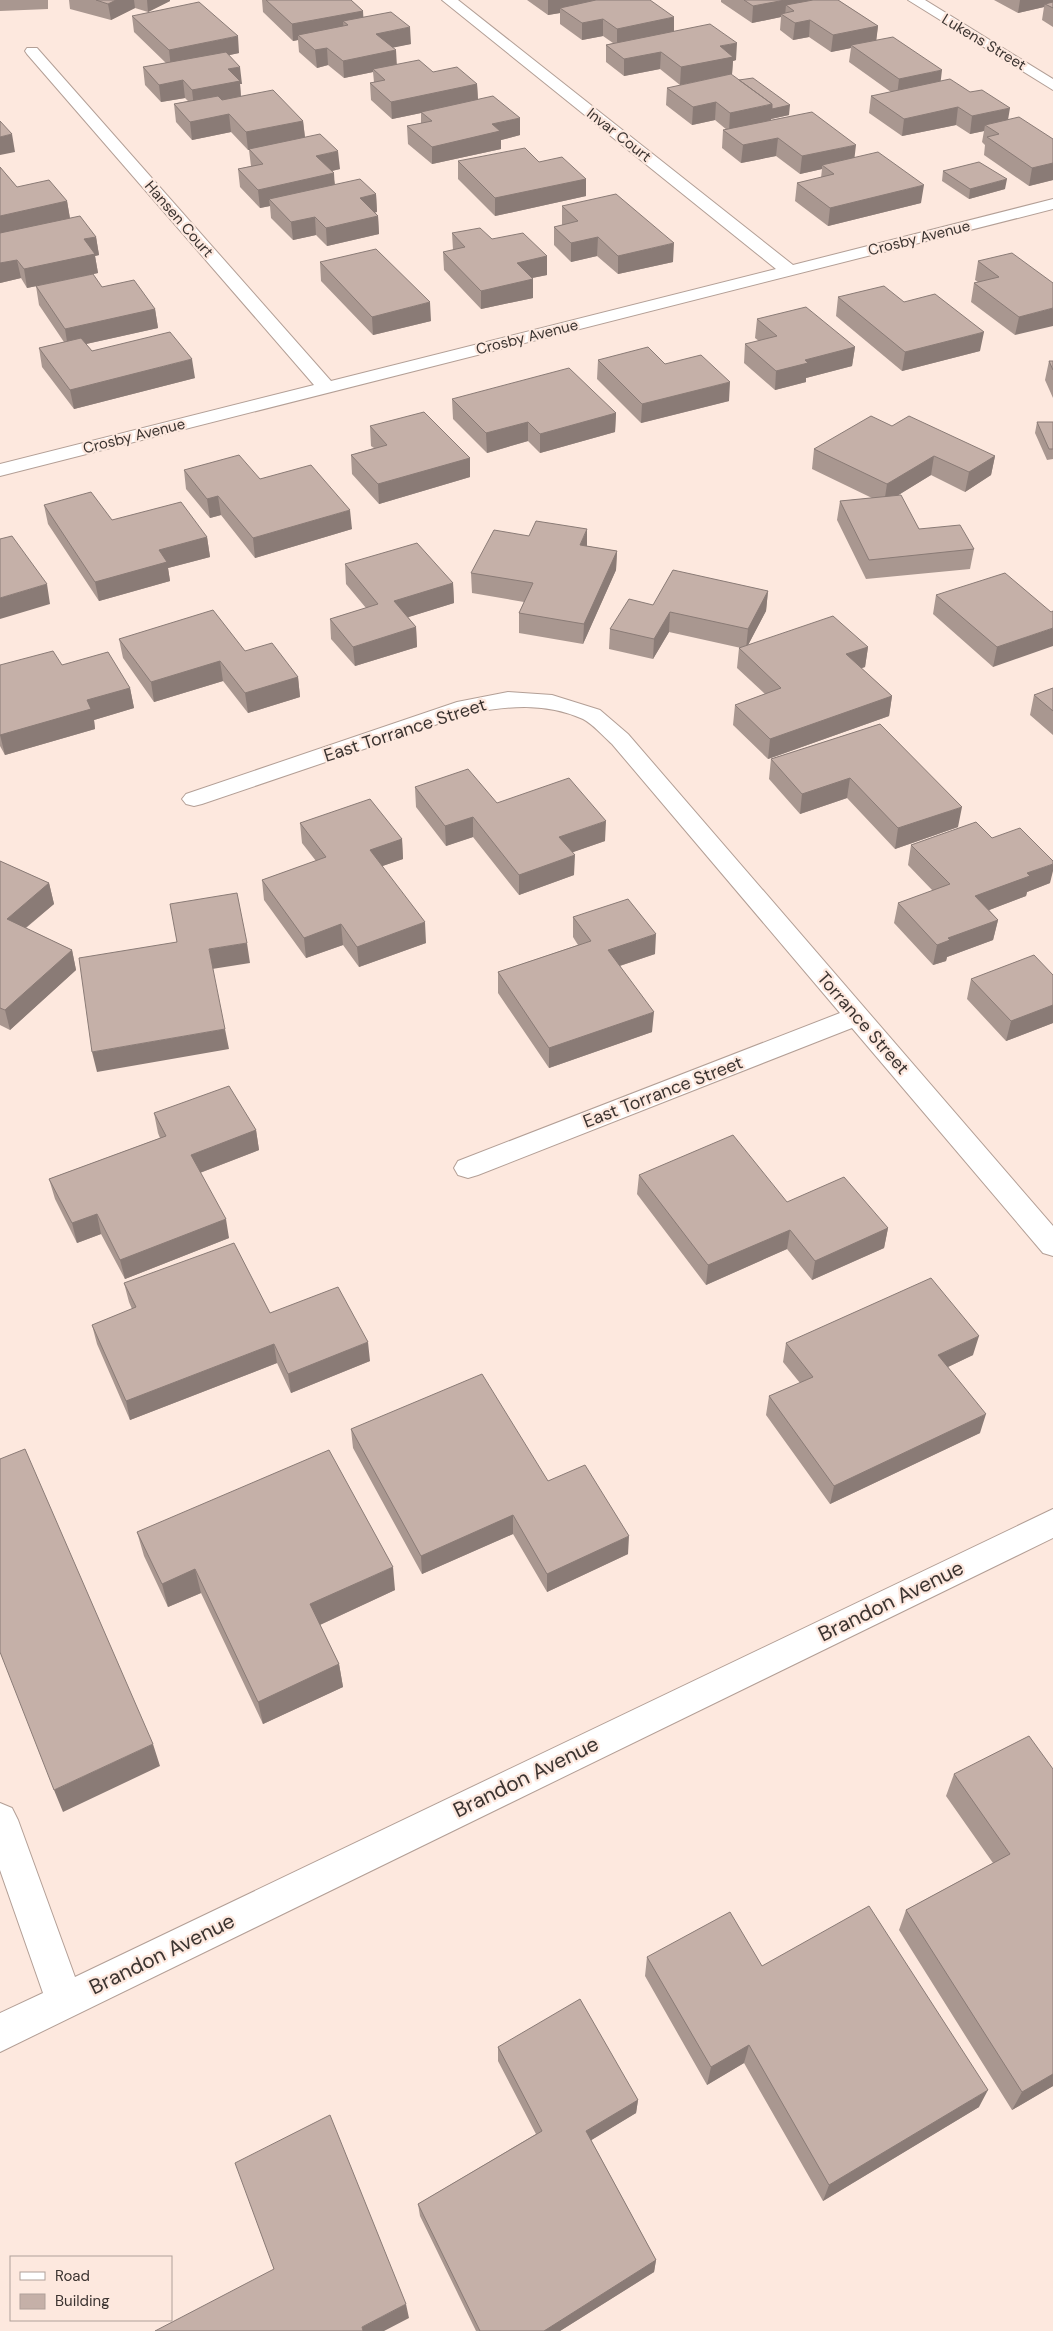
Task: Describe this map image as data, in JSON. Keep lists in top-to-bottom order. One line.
{"streets":{"street":["Lukens Street","Invar Court","Hansen Court","Crosby Avenue","East Torrance Street","Torrance Street","Brandon Avenue"]},"crossings":[["Invar Court","Crosby Avenue"],["Hansen Court","Crosby Avenue"],["East Torrance Street","Torrance Street"]],"legend":["Road","Building"]}
